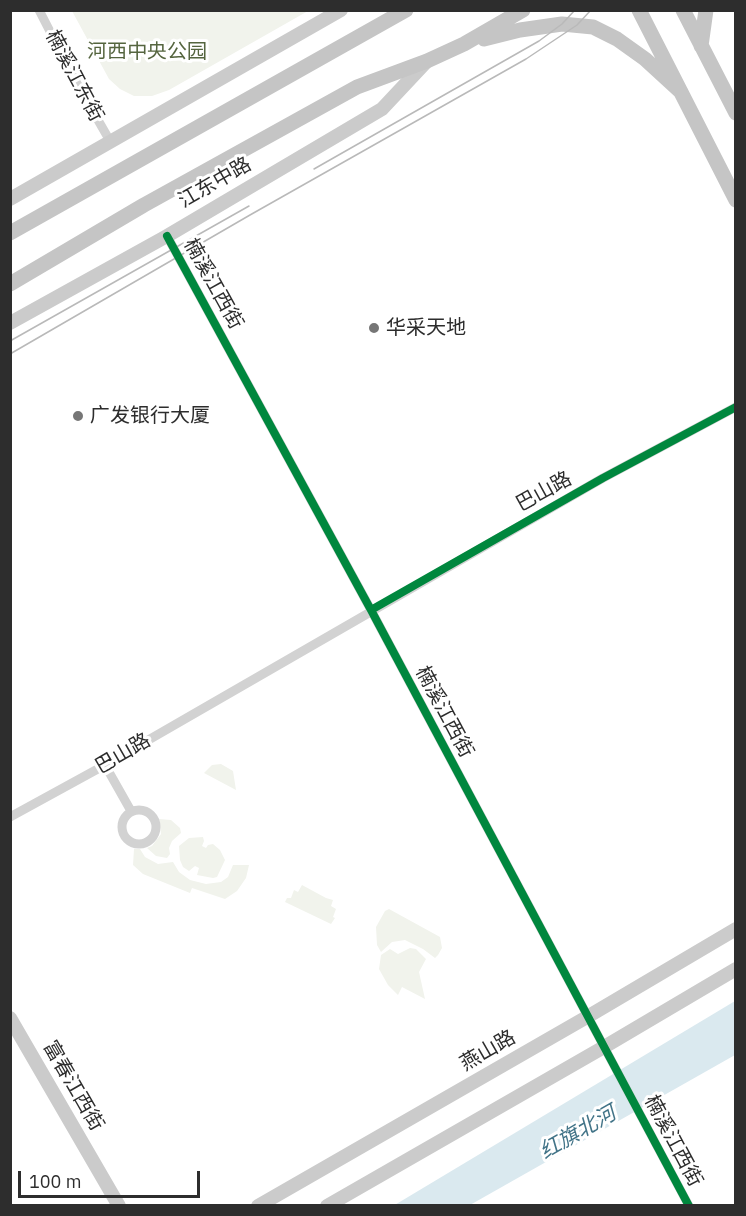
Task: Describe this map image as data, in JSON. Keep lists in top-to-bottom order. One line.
{"streets":{"main road":["江东中路"],"street":["楠溪江东街","楠溪江西街","巴山路","燕山路","富春江西街"]},"crossings":[["江东中路","楠溪江西街"],["楠溪江西街","巴山路"],["楠溪江西街","燕山路"]],"water":["红旗北河"],"parks":["河西中央公园"],"places":["华采天地","广发银行大厦"],"scale_bar":"100 m"}
